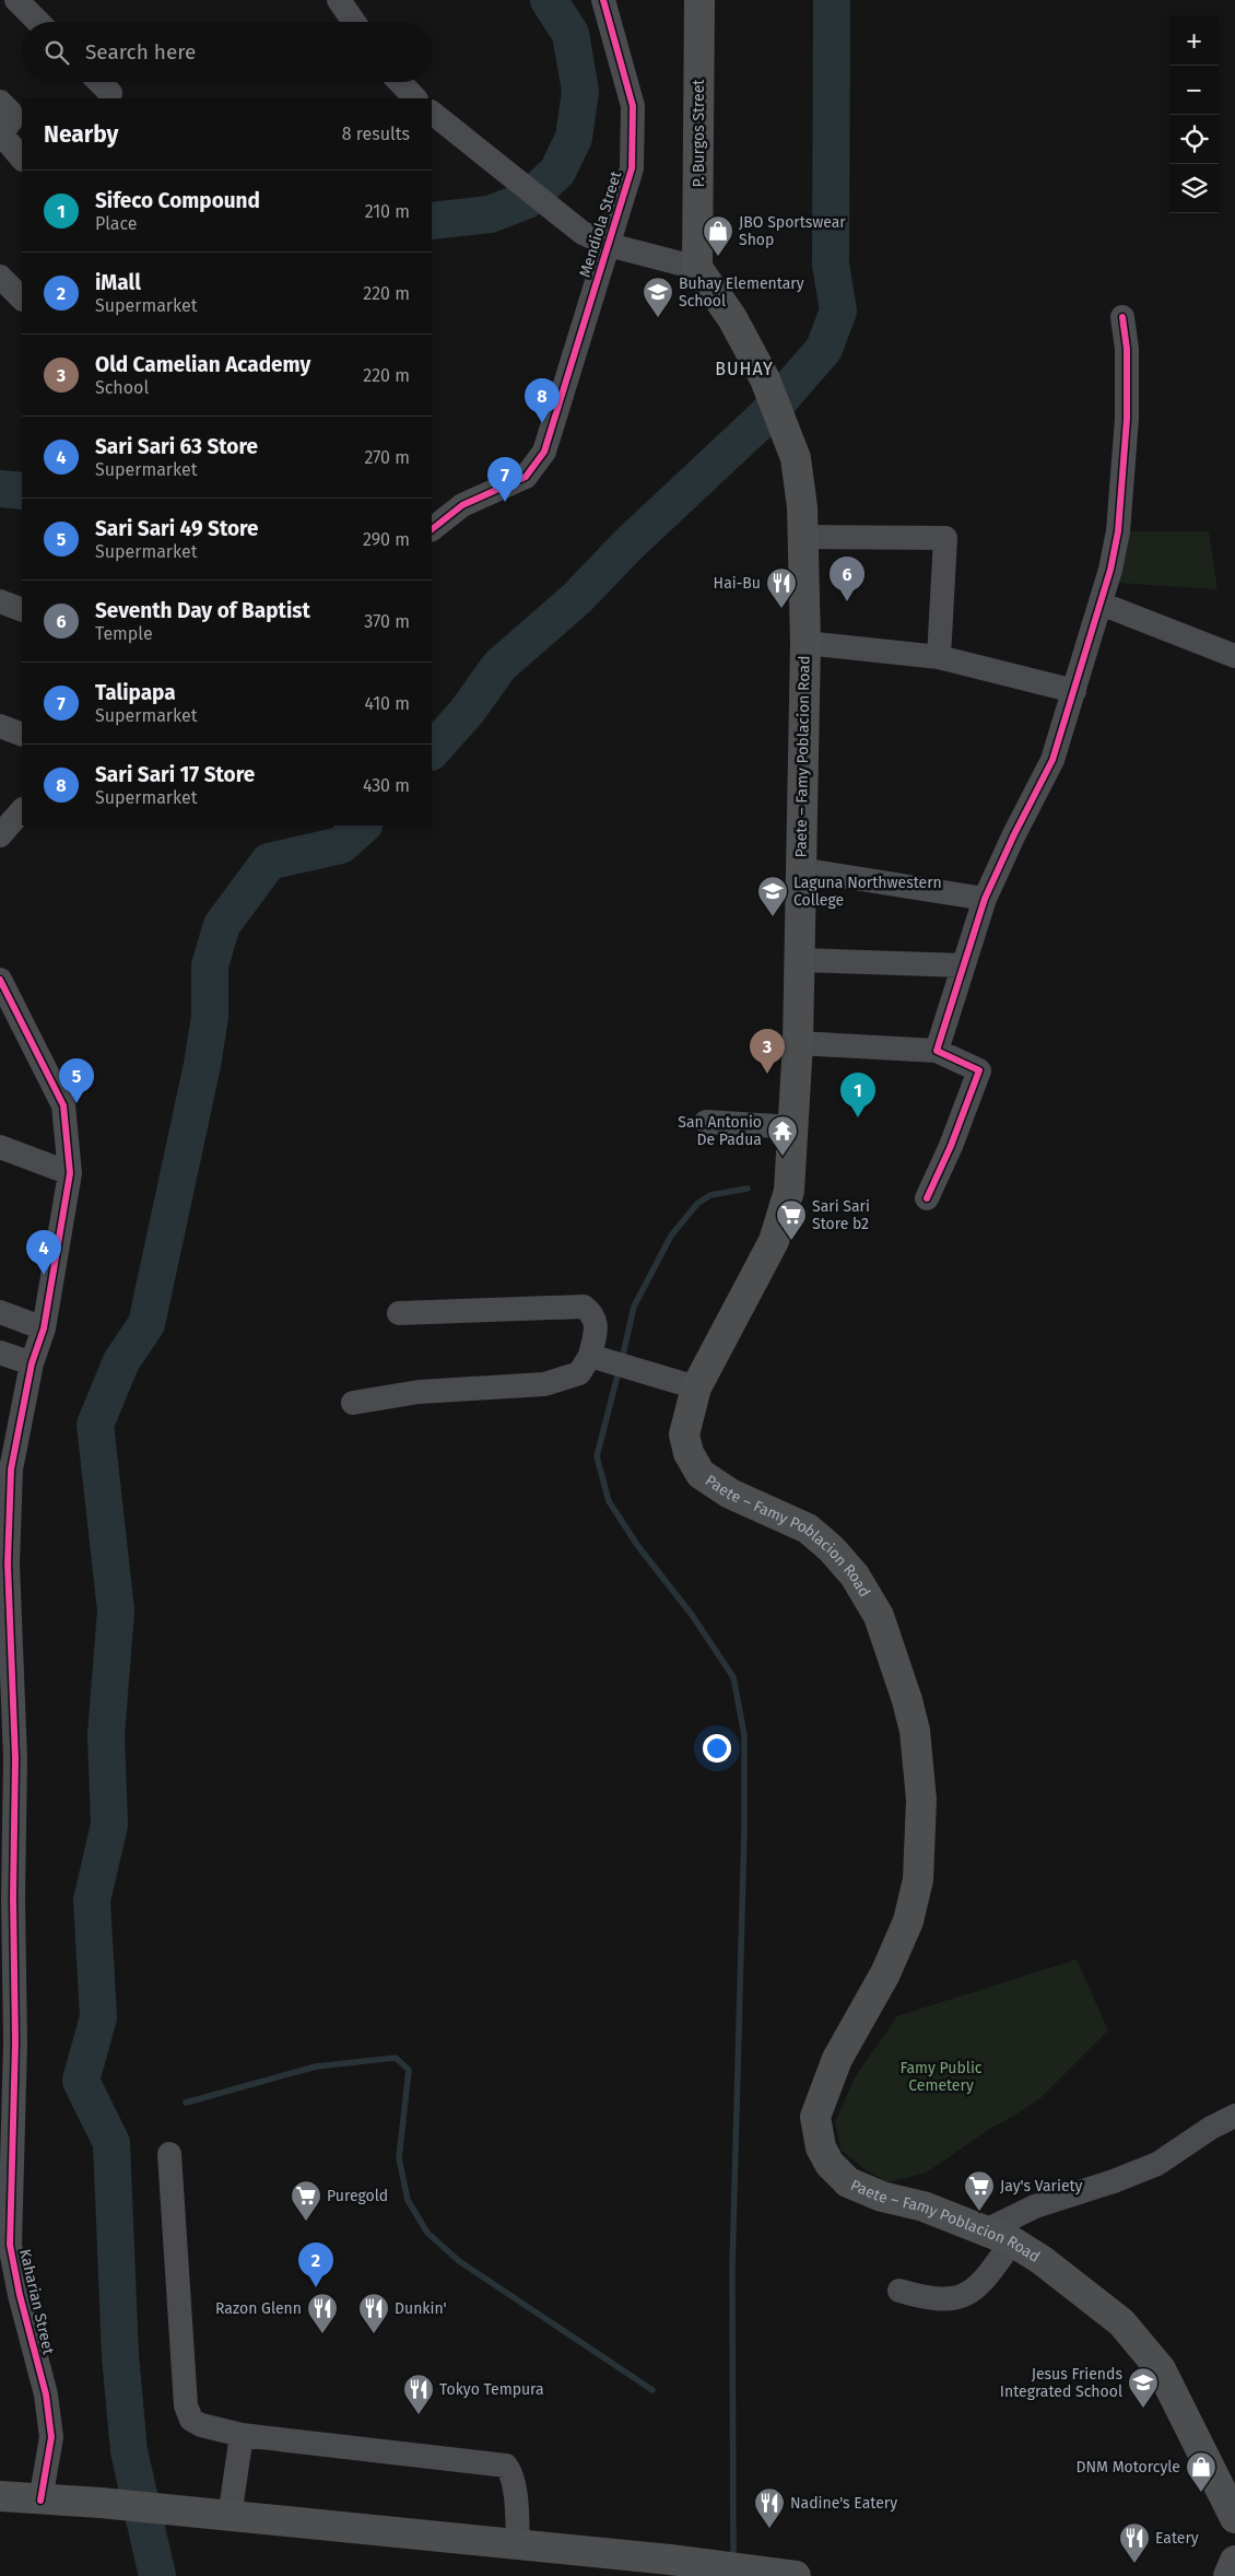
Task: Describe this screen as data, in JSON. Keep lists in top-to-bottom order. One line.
{"streets":{"main road":["P. Burgos Street","Paete – Famy Poblacion Road"],"street":["Mendiola Street","Kaharian Street"]},"crossings":[["P. Burgos Street","Paete – Famy Poblacion Road"]],"districts":["BUHAY"],"parks":["Famy Public Cemetery"],"places":{"shop":["JBO Sportswear Shop","DNM Motorcyle"],"school or university":["Buhay Elementary School","Laguna Northwestern College","Jesus Friends Integrated School"],"restaurant":["Hai-Bu","Razon Glenn","Dunkin'","Tokyo Tempura","Nadine's Eatery","Eatery"],"temple":["San Antonio De Padua"],"supermarket":["Sari Sari Store b2","Jay's Variety","Puregold"]},"page":{"map_buttons":["+","−"],"search":"Search here","heading":["Nearby","8 results"],"list":[{"mark":"1","name":"Sifeco Compound","note":"Place","value":"210 m"},{"mark":"2","name":"iMall","note":"Supermarket","value":"220 m"},{"mark":"3","name":"Old Camelian Academy","note":"School","value":"220 m"},{"mark":"4","name":"Sari Sari 63 Store","note":"Supermarket","value":"270 m"},{"mark":"5","name":"Sari Sari 49 Store","note":"Supermarket","value":"290 m"},{"mark":"6","name":"Seventh Day of Baptist","note":"Temple","value":"370 m"},{"mark":"7","name":"Talipapa","note":"Supermarket","value":"410 m"},{"mark":"8","name":"Sari Sari 17 Store","note":"Supermarket","value":"430 m"}],"pins":["8","7","6","3","5","1","4","2"]}}
